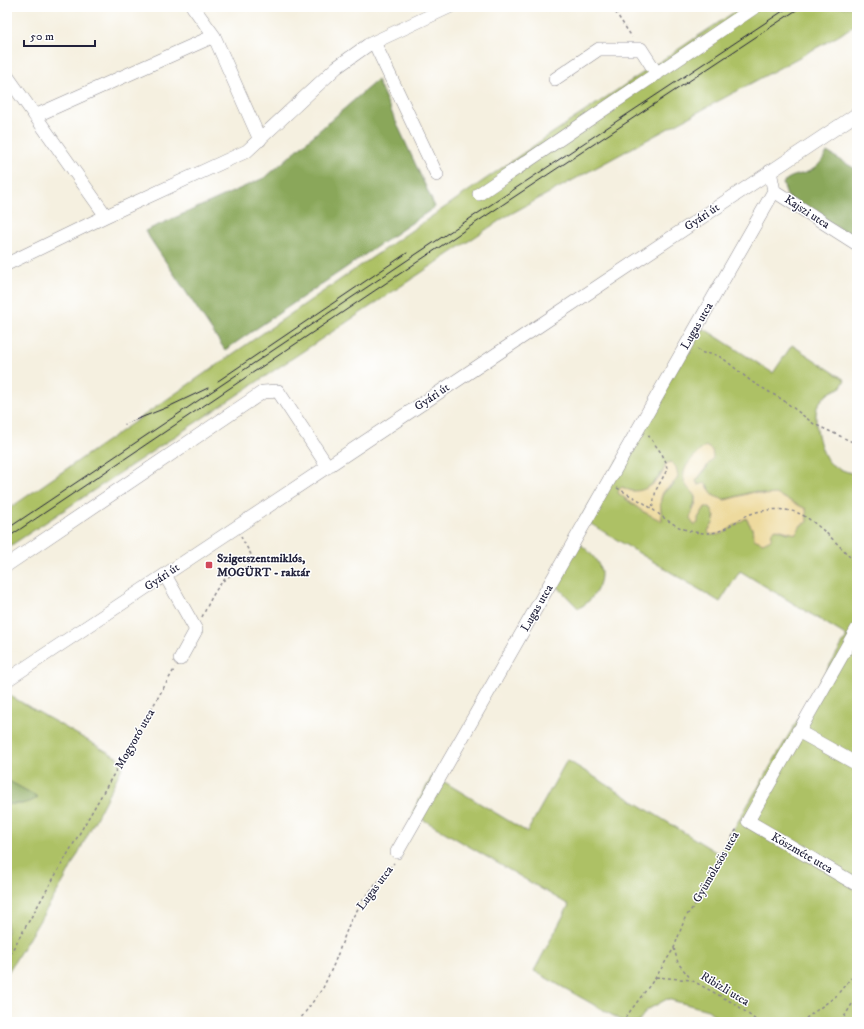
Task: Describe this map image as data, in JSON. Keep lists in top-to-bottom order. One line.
{"streets":{"street":["Kajszi utca","Gyári út","Lugas utca","Köszméte utca","Gyümölcsös utca"],"path":["Mogyoró utca","Ribizli utca"]},"crossings":[["Kajszi utca","Gyári út"],["Kajszi utca","Lugas utca"],["Köszméte utca","Gyümölcsös utca"],["Gyümölcsös utca","Ribizli utca"]],"places":{"transit":["Szigetszentmiklós, MOGÜRT - raktár"]},"scale_bar":"50 m"}
